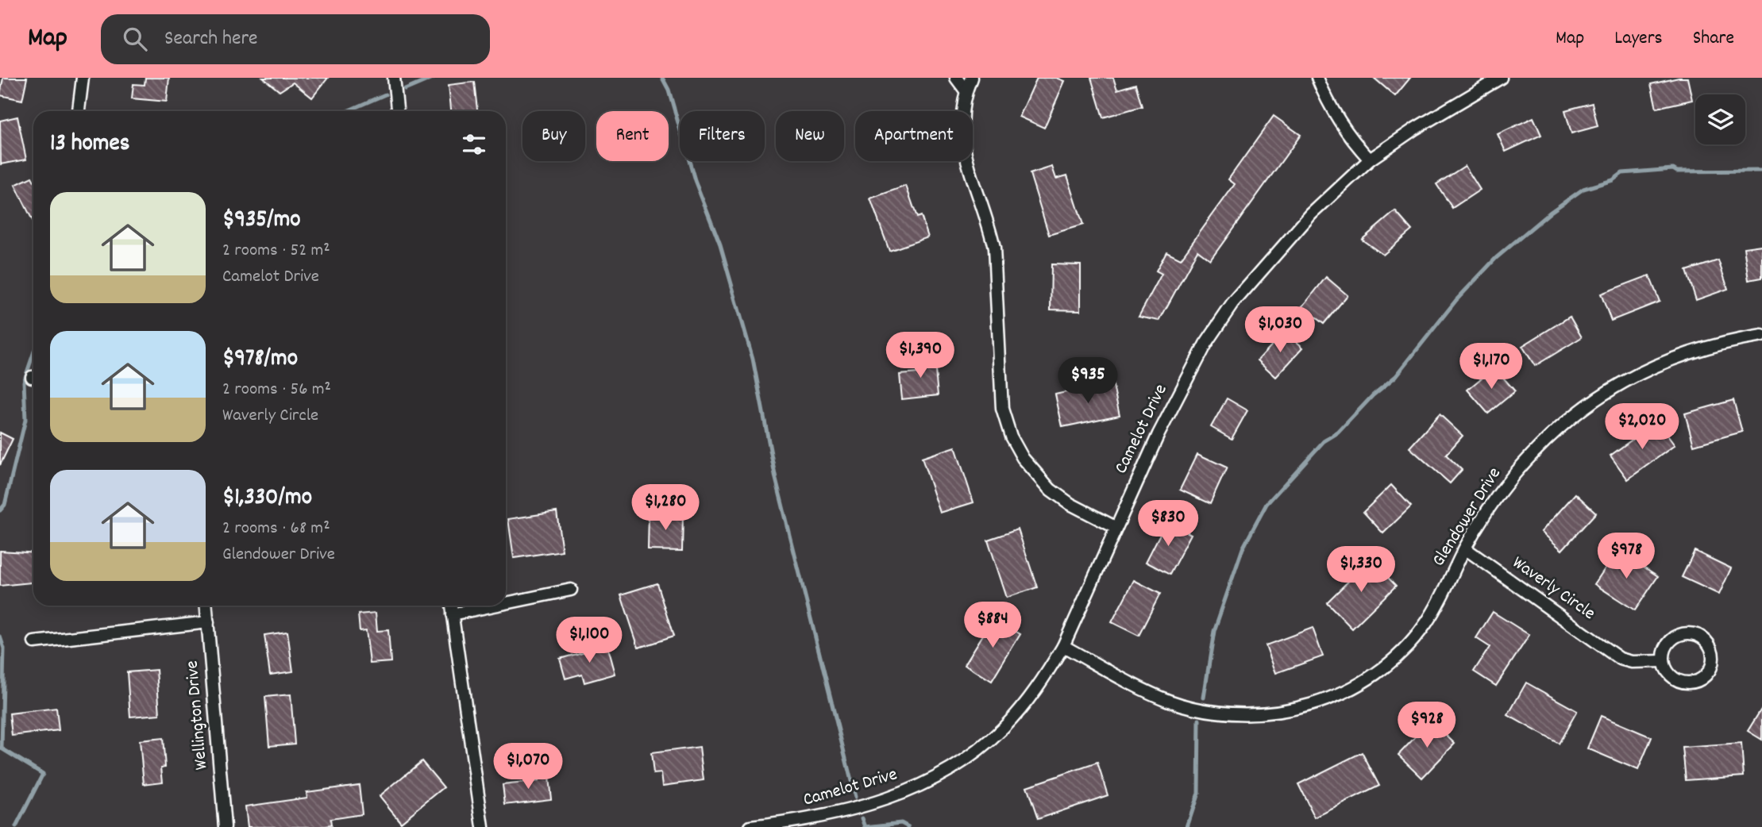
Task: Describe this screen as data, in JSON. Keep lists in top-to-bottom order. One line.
{"streets":{"street":["Camelot Drive","Glendower Drive","Waverly Circle","Wellington Drive"]},"crossings":[["Camelot Drive","Glendower Drive"],["Glendower Drive","Waverly Circle"]],"page":{"header":"Map","search":"Search here","nav":["Map","Layers","Share"],"chip":["Buy","Rent","Filters","New","Apartment"],"heading":"13 homes","list":[{"name":"$935/mo","note":"2 rooms · 52 m² · Camelot Drive"},{"name":"$978/mo","note":"2 rooms · 56 m² · Waverly Circle"},{"name":"$1,330/mo","note":"2 rooms · 68 m² · Glendower Drive"}],"price":["$1,030","$1,390","$1,170","$935","$2,020","$1,280","$830","$978","$1,330","$884","$1,100","$928","$1,070"]}}
